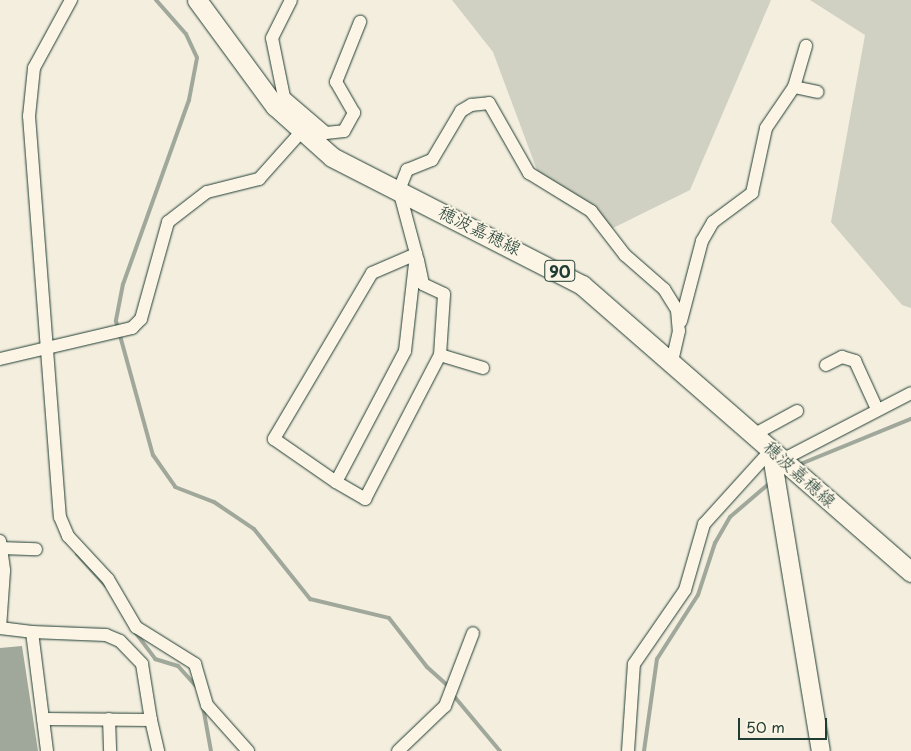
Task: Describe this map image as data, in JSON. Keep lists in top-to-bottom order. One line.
{"streets":{"main road":["穂波嘉穂線","90"]},"scale_bar":"50 m"}
